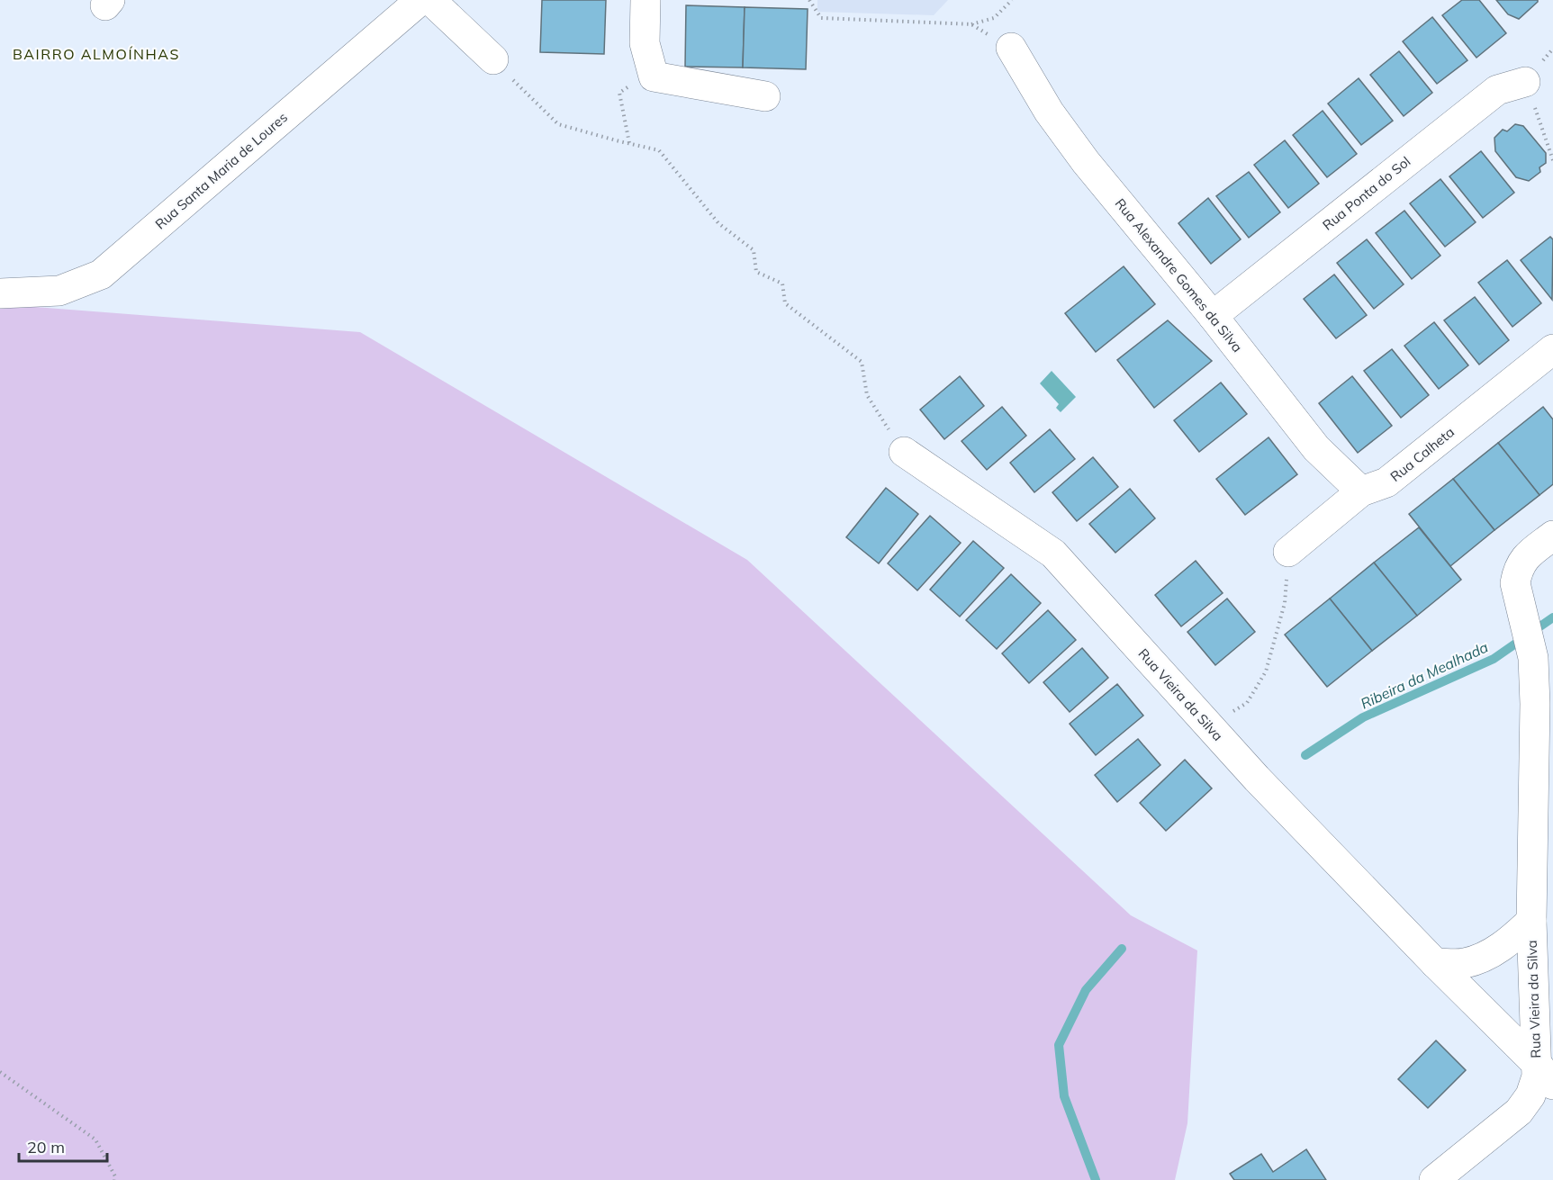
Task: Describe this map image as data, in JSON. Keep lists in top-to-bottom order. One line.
{"streets":{"street":["Rua Santa Maria de Loures","Rua Ponta do Sol","Rua Alexandre Gomes da Silva","Rua Calheta","Rua Vieira da Silva"]},"crossings":[["Rua Ponta do Sol","Rua Alexandre Gomes da Silva"],["Rua Alexandre Gomes da Silva","Rua Calheta"]],"districts":["BAIRRO ALMOÍNHAS"],"water":["Ribeira da Mealhada"],"scale_bar":"20 m"}
